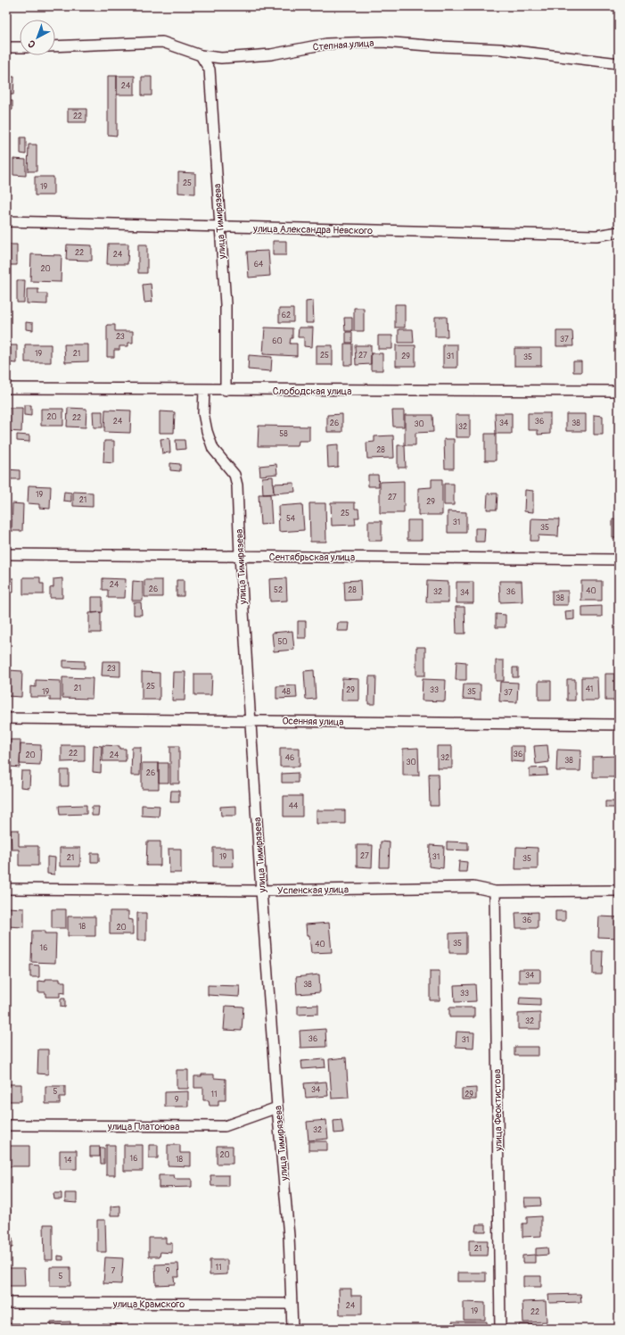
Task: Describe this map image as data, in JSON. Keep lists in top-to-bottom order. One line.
{"streets":{"street":["Степная улица","улица Тимирязева","улица Александра Невского","Слободская улица","Сентябрьская улица","Осенняя улица","Успенская улица","улица Феоктистова","улица Платонова","улица Крамского"]},"crossings":[["Степная улица","улица Тимирязева"],["улица Тимирязева","улица Александра Невского"],["улица Тимирязева","Слободская улица"],["улица Тимирязева","Сентябрьская улица"],["улица Тимирязева","Осенняя улица"],["улица Тимирязева","Успенская улица"],["улица Тимирязева","улица Платонова"],["улица Тимирязева","улица Крамского"],["Успенская улица","улица Феоктистова"]],"house_numbers":["24","22","25","19","22","24","64","20","62","23","37","60","19","21","25","27","29","31","35","20","22","24","36","26","34","38","30","32","58","28","19","27","21","29","25","54","31","35","24","26","52","28","40","32","36","34","38","50","23","25","21","41","29","33","19","48","35","37","22","36","20","24","46","32","38","30","26","44","27","19","31","21","35","36","18","20","35","40","16","34","38","33","32","36","31","34","5","11","29","9","32","20","16","18","14","21","11","7","9","5","24","19","22"],"north":"bottom left"}
